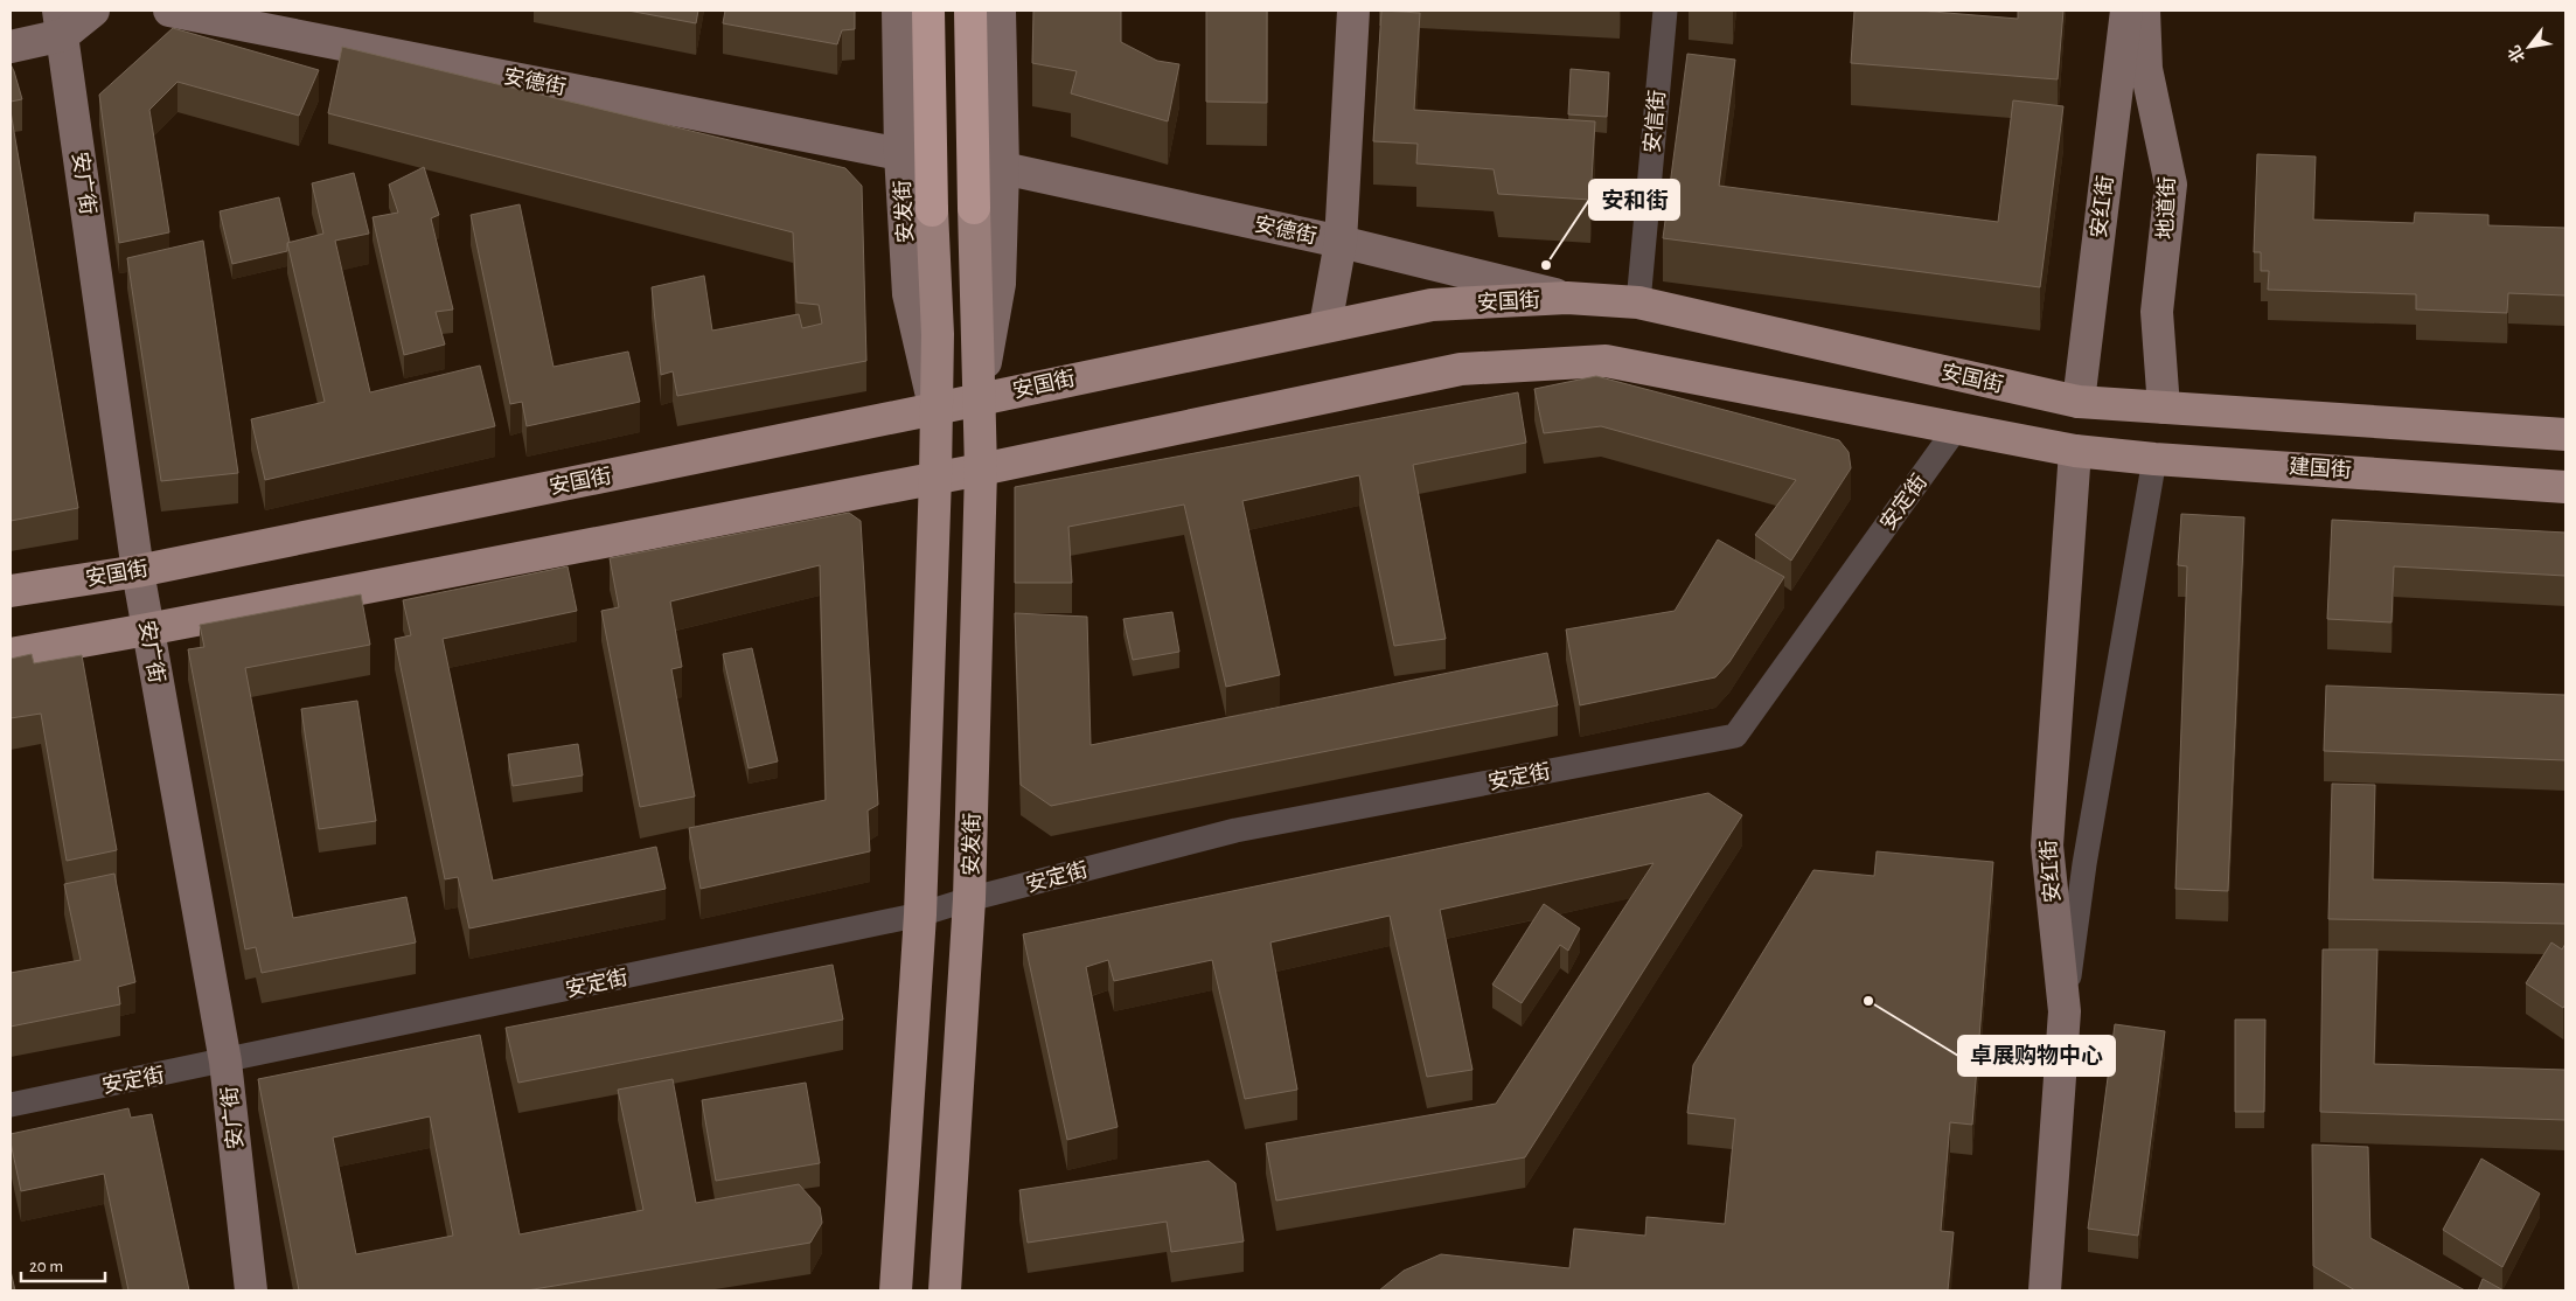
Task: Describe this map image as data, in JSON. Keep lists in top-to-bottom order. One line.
{"streets":{"highway":["安发街"],"main road":["安国街","建国街"],"street":["安德街","安信街","安广街","安红街","地道街","安定街"]},"crossings":[["安德街","安发街"],["安德街","安国街"],["安信街","安国街"],["安广街","安国街"],["安广街","安定街"],["安红街","安国街"],["安红街","建国街"],["安发街","安国街"],["安发街","安定街"]],"places":["安和街","卓展购物中心"],"scale_bar":"20 m","north":"bottom left"}
